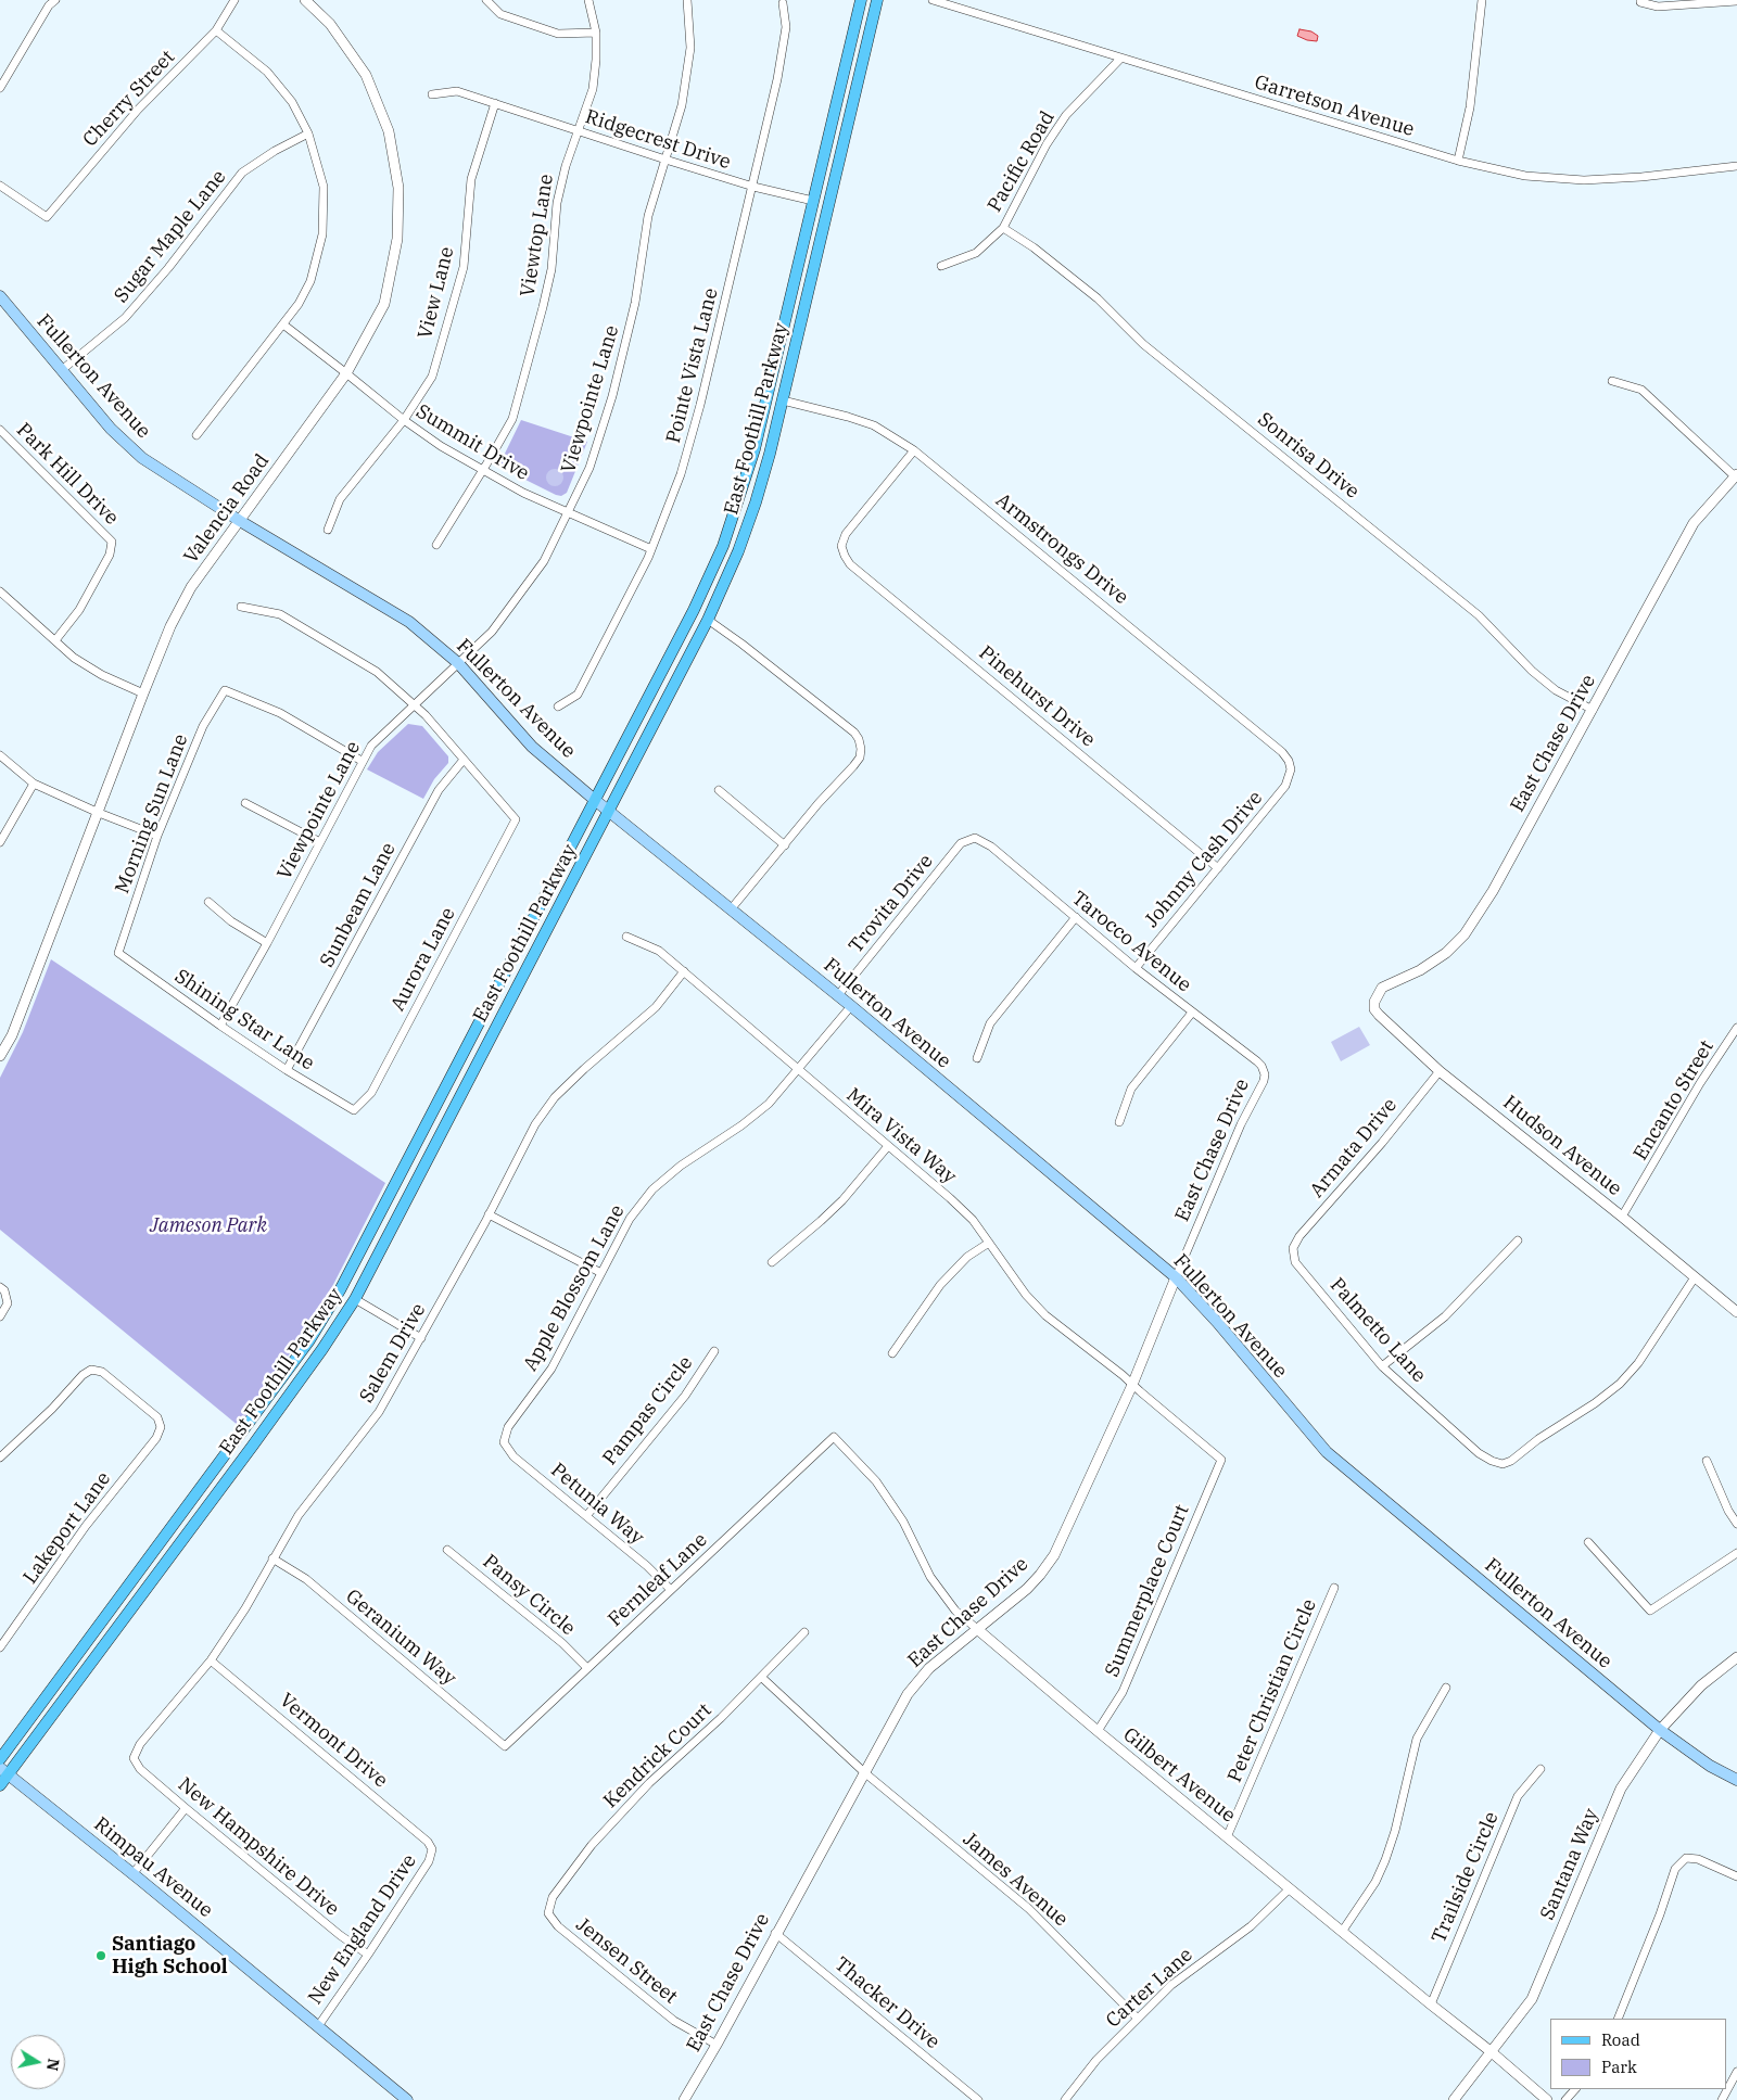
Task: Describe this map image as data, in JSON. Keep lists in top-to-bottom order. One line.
{"streets":{"main road":["Fullerton Avenue","East Foothill Parkway","Rimpau Avenue"],"street":["Cherry Street","Garretson Avenue","Ridgecrest Drive","Pacific Road","Viewtop Lane","Sugar Maple Lane","View Lane","Pointe Vista Lane","Viewpointe Lane","Summit Drive","Sonrisa Drive","Park Hill Drive","Valencia Road","Armstrongs Drive","Pinehurst Drive","East Chase Drive","Morning Sun Lane","Johnny Cash Drive","Trovita Drive","Sunbeam Lane","Tarocco Avenue","Aurora Lane","Shining Star Lane","Encanto Street","Mira Vista Way","Hudson Avenue","Armata Drive","Apple Blossom Lane","Palmetto Lane","Salem Drive","Pampas Circle","Petunia Way","Lakeport Lane","Fernleaf Lane","Summerplace Court","Pansy Circle","Geranium Way","Peter Christian Circle","Vermont Drive","Kendrick Court","Gilbert Avenue","New Hampshire Drive","Santana Way","Trailside Circle","James Avenue","New England Drive","Jensen Street","Carter Lane","Thacker Drive"]},"crossings":[["Garretson Avenue","Pacific Road"],["Ridgecrest Drive","Viewtop Lane"],["Ridgecrest Drive","View Lane"],["Ridgecrest Drive","Pointe Vista Lane"],["Ridgecrest Drive","Viewpointe Lane"],["Ridgecrest Drive","East Foothill Parkway"],["Pacific Road","Sonrisa Drive"],["Viewtop Lane","Summit Drive"],["Sugar Maple Lane","Fullerton Avenue"],["View Lane","Summit Drive"],["Pointe Vista Lane","Summit Drive"],["Fullerton Avenue","Viewpointe Lane"],["Fullerton Avenue","East Foothill Parkway"],["Fullerton Avenue","Valencia Road"],["Fullerton Avenue","East Chase Drive"],["Fullerton Avenue","Trovita Drive"],["Fullerton Avenue","Apple Blossom Lane"],["Fullerton Avenue","Santana Way"],["Viewpointe Lane","Summit Drive"],["Viewpointe Lane","Morning Sun Lane"],["Viewpointe Lane","Shining Star Lane"],["East Foothill Parkway","Armstrongs Drive"],["East Foothill Parkway","Rimpau Avenue"],["Summit Drive","Valencia Road"],["Sonrisa Drive","East Chase Drive"],["Armstrongs Drive","Pinehurst Drive"],["Armstrongs Drive","Johnny Cash Drive"],["Pinehurst Drive","Johnny Cash Drive"],["East Chase Drive","Tarocco Avenue"],["East Chase Drive","Mira Vista Way"],["East Chase Drive","Hudson Avenue"],["East Chase Drive","Gilbert Avenue"],["East Chase Drive","James Avenue"],["East Chase Drive","Jensen Street"],["East Chase Drive","Thacker Drive"],["Morning Sun Lane","Shining Star Lane"],["Johnny Cash Drive","Tarocco Avenue"],["Trovita Drive","Tarocco Avenue"],["Sunbeam Lane","Aurora Lane"],["Sunbeam Lane","Shining Star Lane"],["Aurora Lane","Shining Star Lane"],["Encanto Street","Hudson Avenue"],["Mira Vista Way","Apple Blossom Lane"],["Mira Vista Way","Salem Drive"],["Mira Vista Way","Summerplace Court"],["Hudson Avenue","Armata Drive"],["Hudson Avenue","Palmetto Lane"],["Armata Drive","Palmetto Lane"],["Apple Blossom Lane","Petunia Way"],["Salem Drive","Geranium Way"],["Salem Drive","Vermont Drive"],["Salem Drive","New Hampshire Drive"],["Pampas Circle","Petunia Way"],["Petunia Way","Fernleaf Lane"],["Fernleaf Lane","Pansy Circle"],["Fernleaf Lane","Geranium Way"],["Fernleaf Lane","Gilbert Avenue"],["Summerplace Court","Gilbert Avenue"],["Peter Christian Circle","Gilbert Avenue"],["Vermont Drive","New England Drive"],["Kendrick Court","James Avenue"],["Kendrick Court","Jensen Street"],["Gilbert Avenue","Santana Way"],["Gilbert Avenue","Trailside Circle"],["Gilbert Avenue","Carter Lane"],["New Hampshire Drive","New England Drive"],["Rimpau Avenue","New England Drive"],["James Avenue","Carter Lane"]],"parks":["Jameson Park"],"places":["Santiago High School"],"legend":["Road","Park"],"north":"right"}
